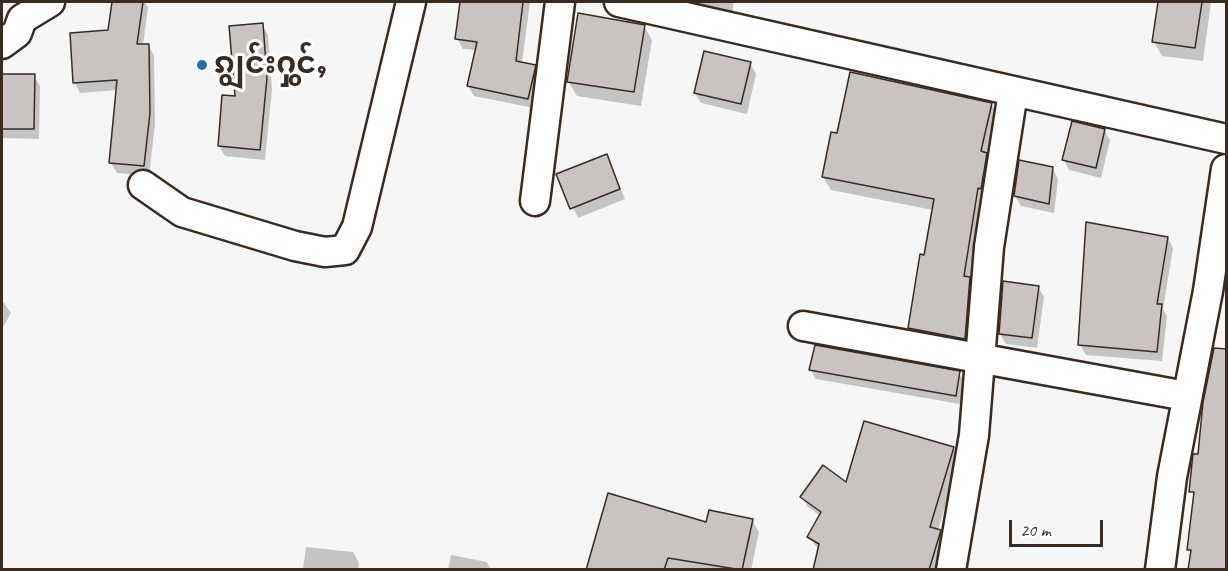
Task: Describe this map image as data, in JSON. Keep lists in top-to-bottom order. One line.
{"places":["ၵျွင်းႁွင်ႇ"],"scale_bar":"20 m"}
